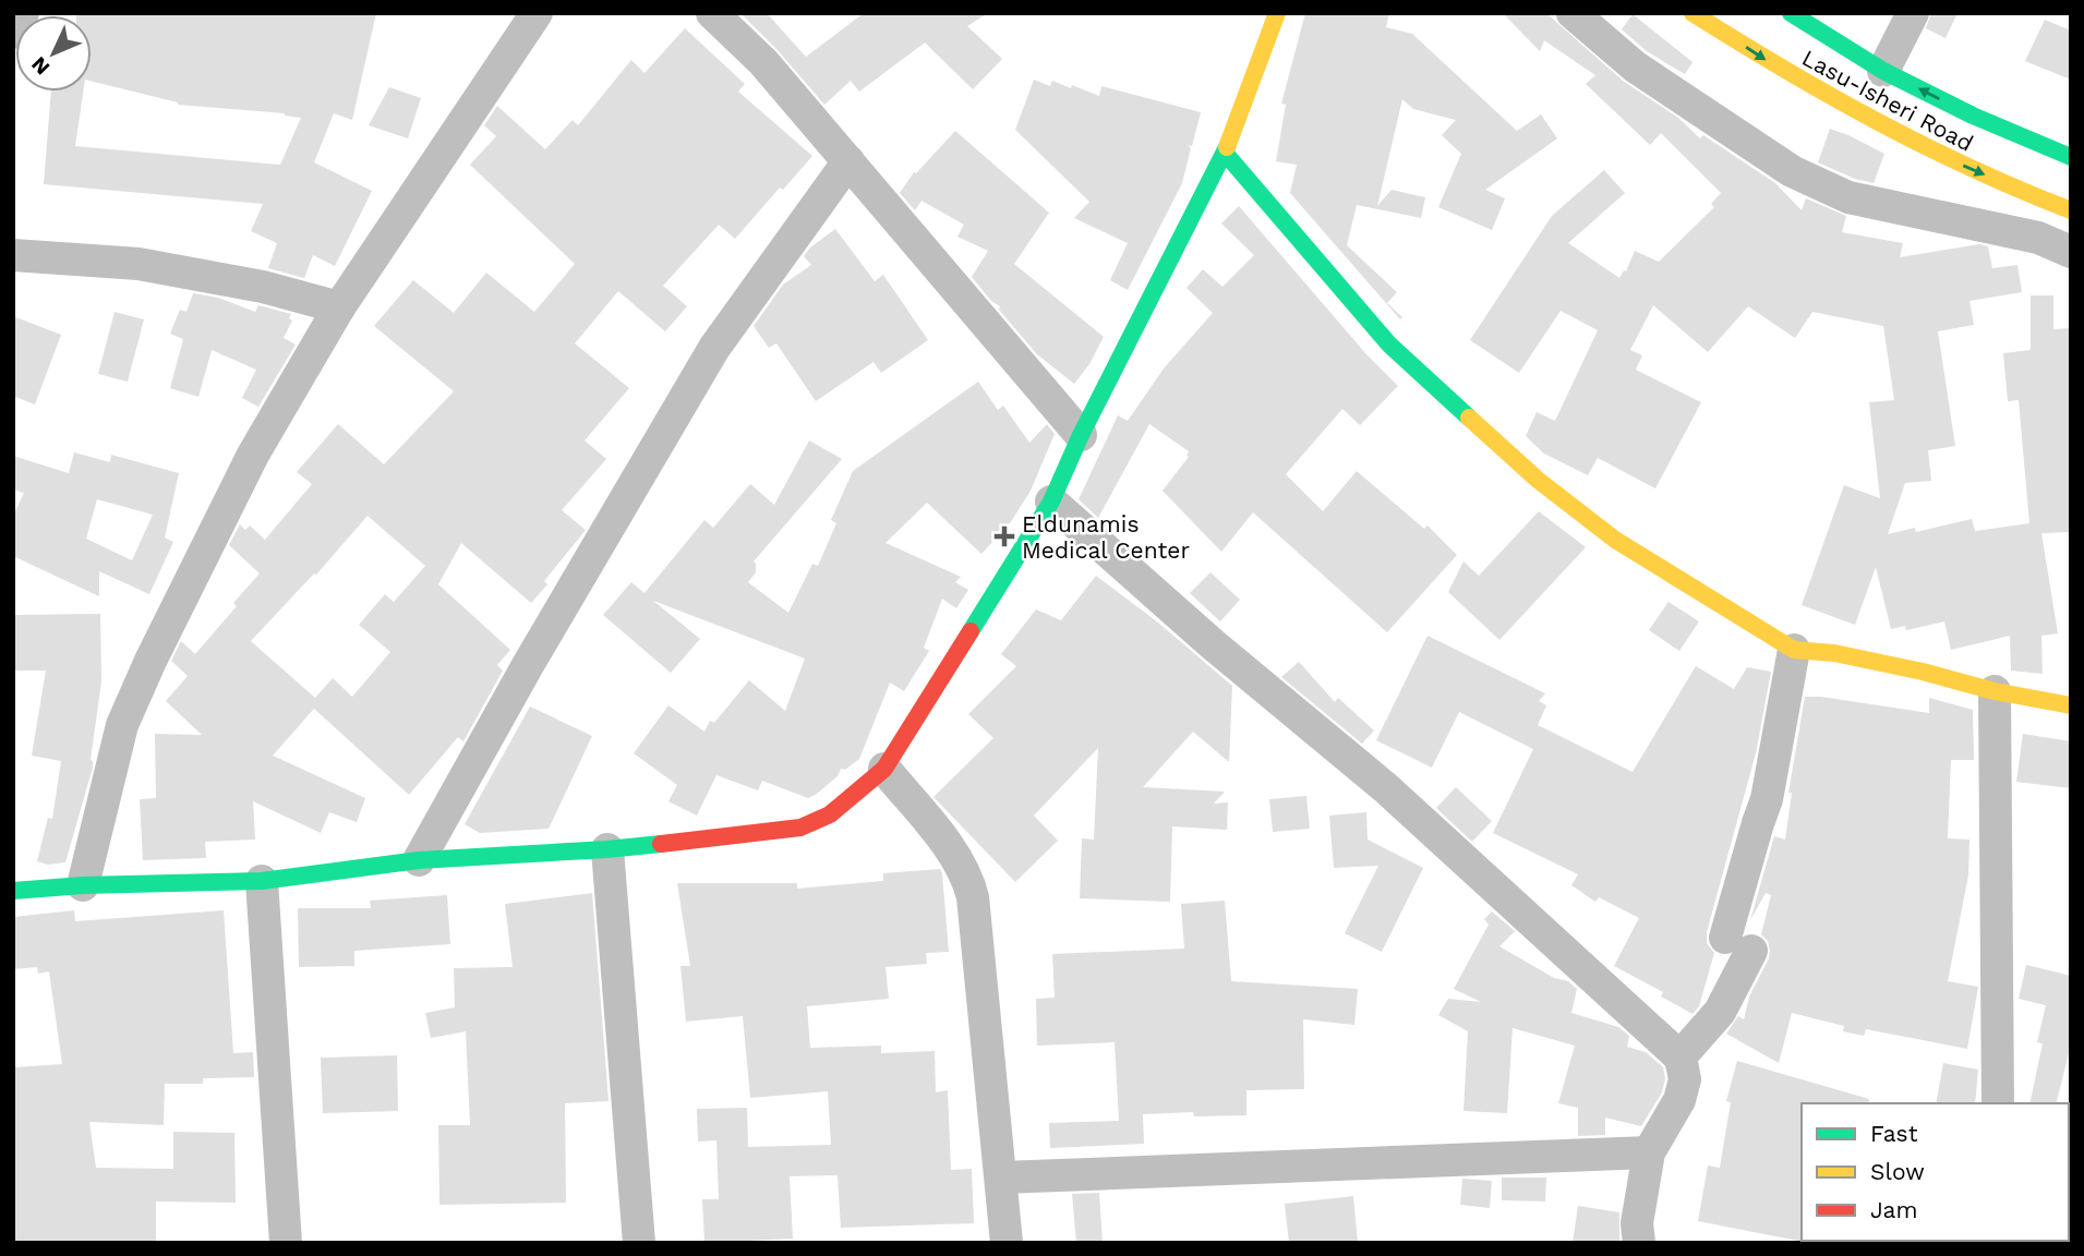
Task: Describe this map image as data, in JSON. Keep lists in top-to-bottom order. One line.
{"streets":{"street":["Lasu-Isheri Road"]},"places":{"health":["Eldunamis Medical Center"]},"legend":["Fast","Slow","Jam"],"north":"bottom left"}
